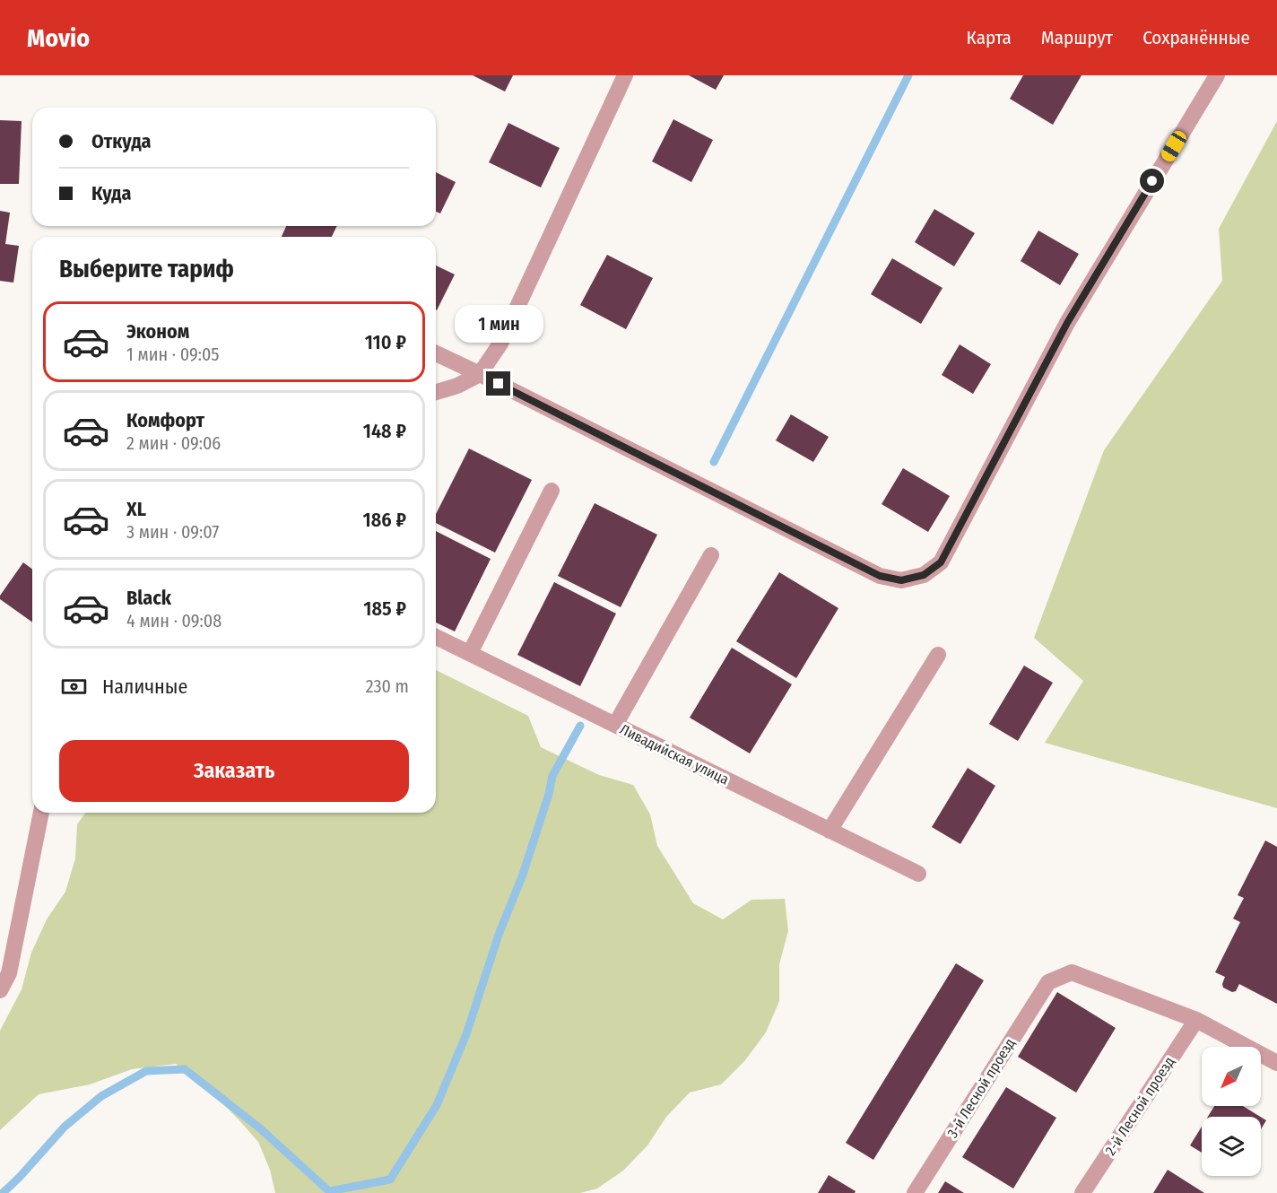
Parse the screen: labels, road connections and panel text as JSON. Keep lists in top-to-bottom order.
{
  "streets": {
    "street": ["Ливадийская улица", "3-й Лесной проезд", "2-й Лесной проезд"]
  },
  "crossings": [
    ["3-й Лесной проезд", "2-й Лесной проезд"]
  ],
  "north": "bottom left",
  "page": {
    "header": "Movio",
    "nav": ["Карта", "Маршрут", "Сохранённые"],
    "banner": ["Откуда", "Куда"],
    "heading": "Выберите тариф",
    "list": [
      {
        "name": "Эконом",
        "note": "1 мин · 09:05",
        "value": "110 ₽"
      },
      {
        "name": "Комфорт",
        "note": "2 мин · 09:06",
        "value": "148 ₽"
      },
      {
        "name": "XL",
        "note": "3 мин · 09:07",
        "value": "186 ₽"
      },
      {
        "name": "Black",
        "note": "4 мин · 09:08",
        "value": "185 ₽"
      }
    ],
    "bubble": "1 мин",
    "pay": ["Наличные", "230 m"],
    "buttons": "Заказать"
  }
}
